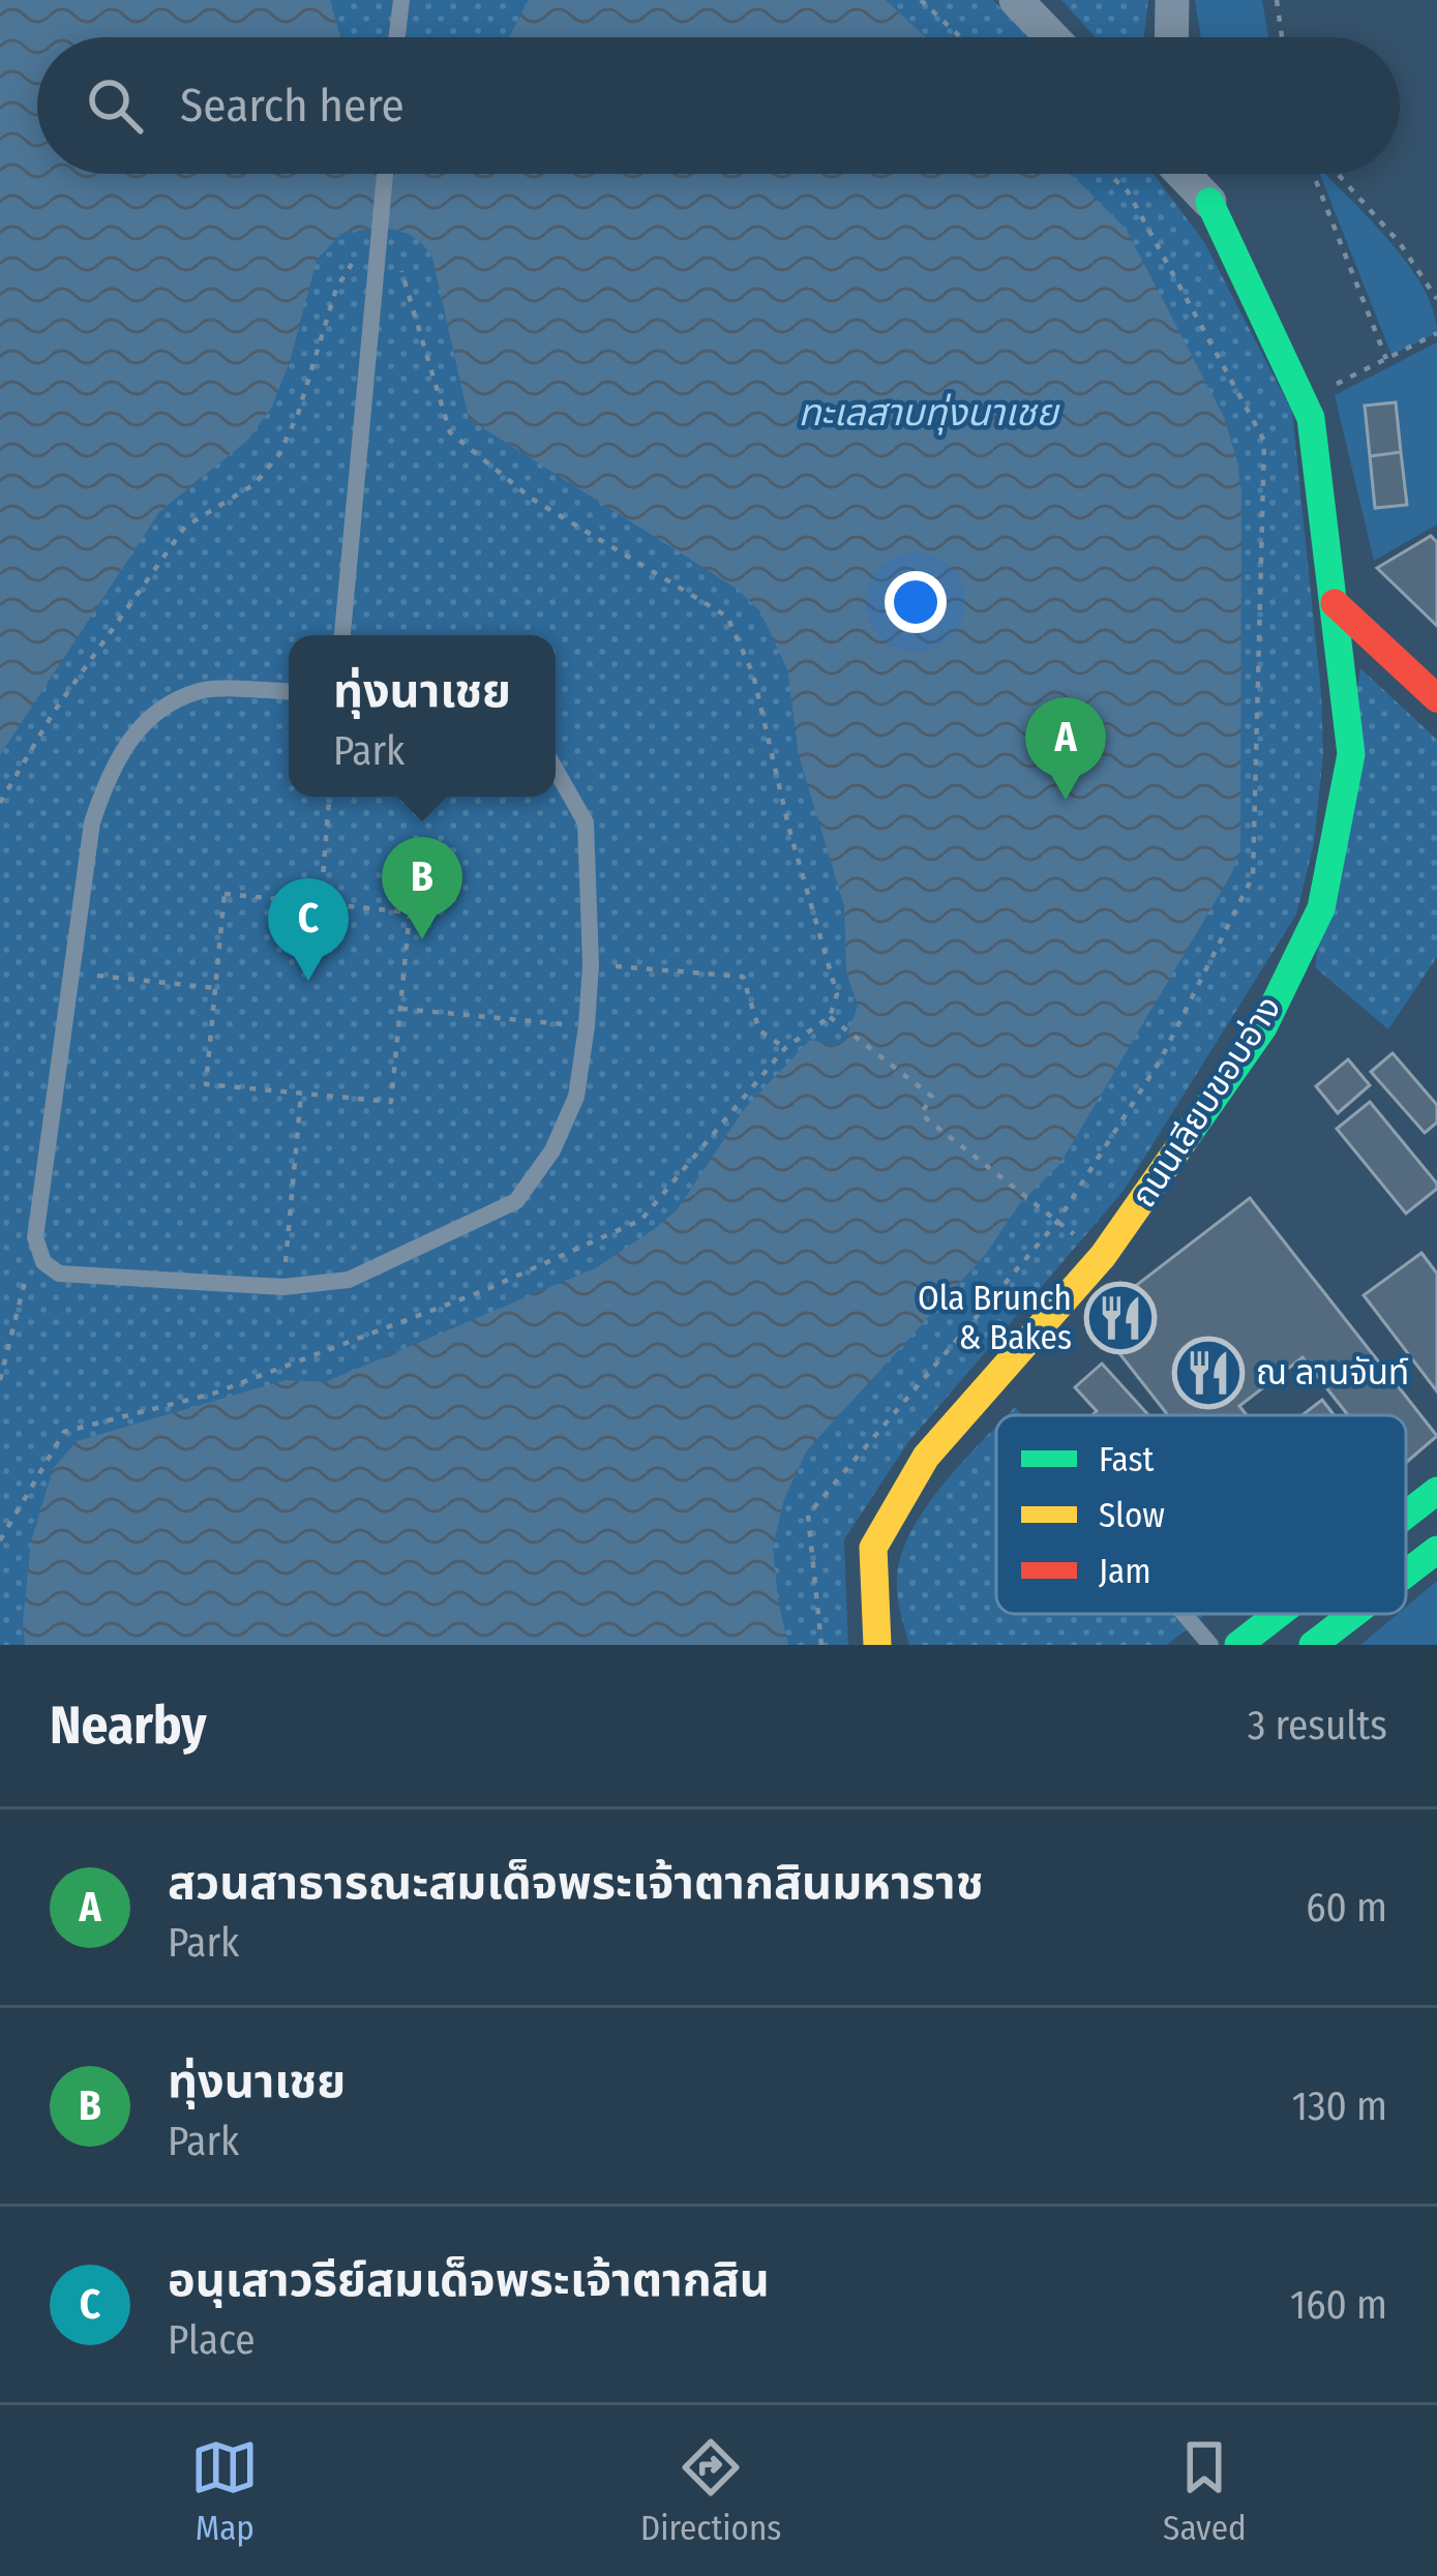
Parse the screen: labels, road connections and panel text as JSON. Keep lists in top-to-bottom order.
{
  "streets": {
    "street": ["ถนนเลียบขอบอ่าง"]
  },
  "water": ["ทะเลสาบทุ่งนาเชย"],
  "places": {
    "restaurant": ["Ola Brunch & Bakes", "ณ ลานจันท์"]
  },
  "legend": ["Fast", "Slow", "Jam"],
  "page": {
    "search": "Search here",
    "popup": ["ทุ่งนาเชย", "Park"],
    "pins": ["A", "B", "C"],
    "heading": ["Nearby", "3 results"],
    "list": [
      {
        "mark": "A",
        "name": "สวนสาธารณะสมเด็จพระเจ้าตากสินมหาราช",
        "note": "Park",
        "value": "60 m"
      },
      {
        "mark": "B",
        "name": "ทุ่งนาเชย",
        "note": "Park",
        "value": "130 m"
      },
      {
        "mark": "C",
        "name": "อนุเสาวรีย์สมเด็จพระเจ้าตากสิน",
        "note": "Place",
        "value": "160 m"
      }
    ],
    "nav": ["Map", "Directions", "Saved"]
  }
}
